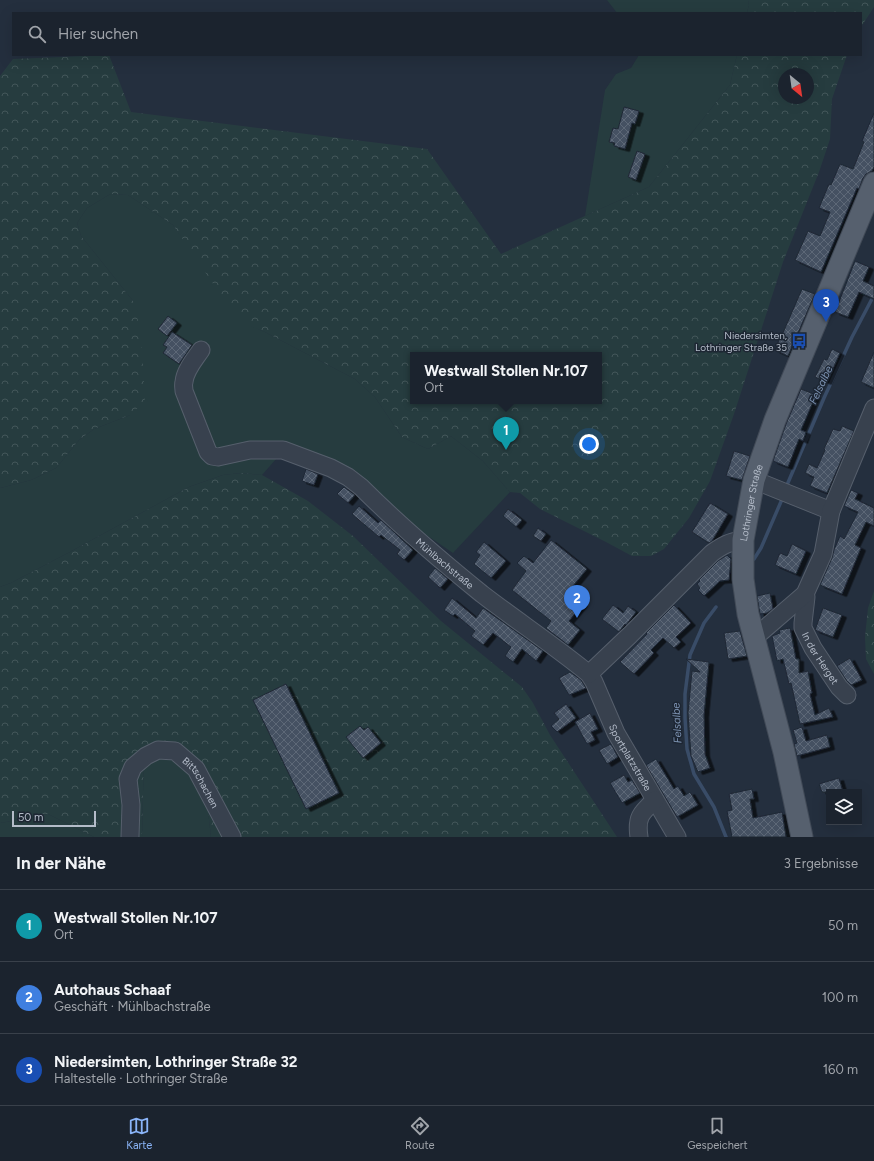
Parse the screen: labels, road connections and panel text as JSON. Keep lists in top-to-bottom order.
{
  "streets": {
    "main road": ["Lothringer Straße"],
    "street": [
      "Mühlbachstraße",
      "In der Herget",
      "Sportplatzstraße",
      "Bittschachen"
    ]
  },
  "crossings": [
    ["Lothringer Straße", "In der Herget"],
    ["Mühlbachstraße", "Sportplatzstraße"]
  ],
  "water": ["Felsalbe"],
  "places": {
    "bus stop": ["Niedersimten, Lothringer Straße 35"]
  },
  "scale_bar": "50 m",
  "north": "bottom right",
  "page": {
    "search": "Hier suchen",
    "pins": ["3", "1", "2"],
    "popup": ["Westwall Stollen Nr.107", "Ort"],
    "scale": "50 m",
    "heading": ["In der Nähe", "3 Ergebnisse"],
    "list": [
      {
        "mark": "1",
        "name": "Westwall Stollen Nr.107",
        "note": "Ort",
        "value": "50 m"
      },
      {
        "mark": "2",
        "name": "Autohaus Schaaf",
        "note": "Geschäft · Mühlbachstraße",
        "value": "100 m"
      },
      {
        "mark": "3",
        "name": "Niedersimten, Lothringer Straße 32",
        "note": "Haltestelle · Lothringer Straße",
        "value": "160 m"
      }
    ],
    "nav": ["Karte", "Route", "Gespeichert"]
  }
}
